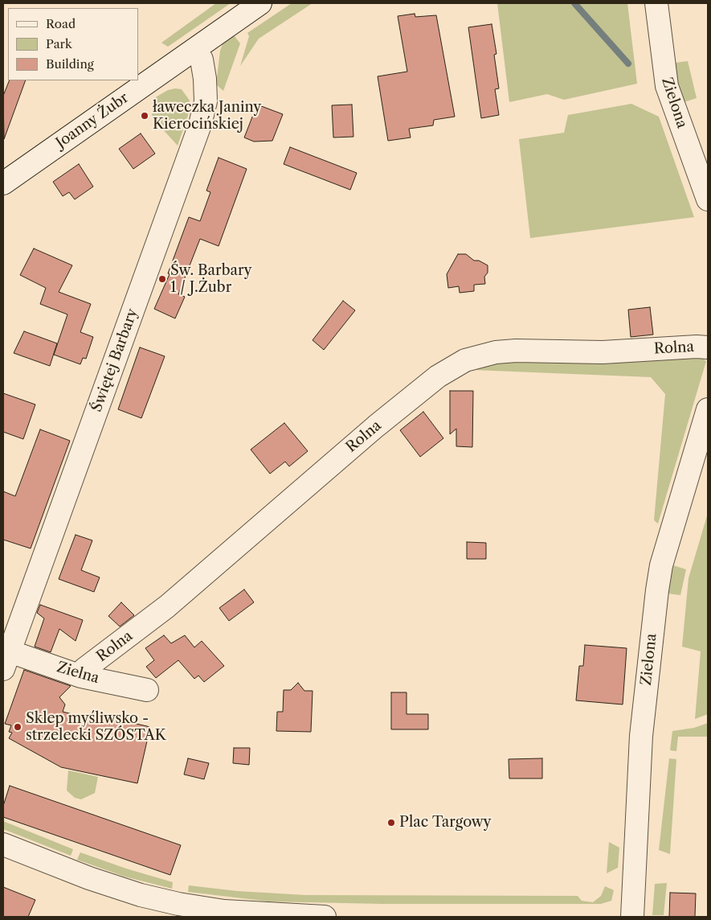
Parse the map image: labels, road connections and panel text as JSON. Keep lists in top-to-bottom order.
{
  "streets": {
    "street": [
      "Zielona",
      "Joanny Żubr",
      "Rolna",
      "Świętej Barbary",
      "Zielna"
    ]
  },
  "crossings": [
    ["Joanny Żubr", "Świętej Barbary"],
    ["Rolna", "Zielna"],
    ["Świętej Barbary", "Zielna"]
  ],
  "places": [
    "ławeczka Janiny Kierocińskiej",
    "Św. Barbary 1 / J.Żubr",
    "Sklep myśliwsko - strzelecki SZÓSTAK",
    "Plac Targowy"
  ],
  "legend": ["Road", "Park", "Building"]
}
